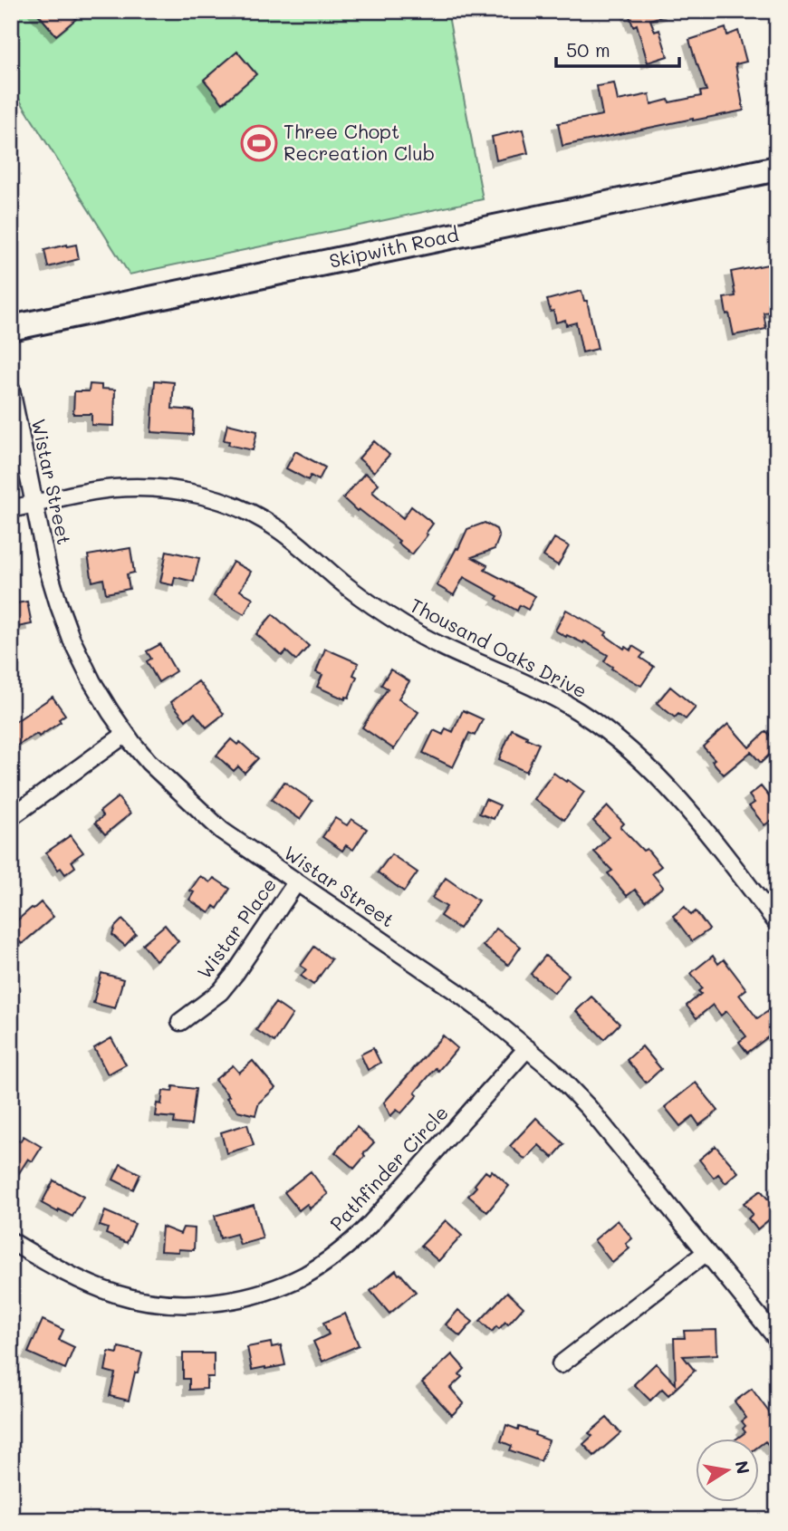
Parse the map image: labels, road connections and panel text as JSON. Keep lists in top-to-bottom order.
{
  "streets": {
    "main road": ["Skipwith Road"],
    "street": [
      "Wistar Street",
      "Thousand Oaks Drive",
      "Wistar Place",
      "Pathfinder Circle"
    ]
  },
  "crossings": [
    ["Wistar Street", "Thousand Oaks Drive"],
    ["Wistar Street", "Wistar Place"],
    ["Wistar Street", "Pathfinder Circle"]
  ],
  "places": {
    "sports": ["Three Chopt Recreation Club"]
  },
  "scale_bar": "50 m",
  "north": "right"
}
